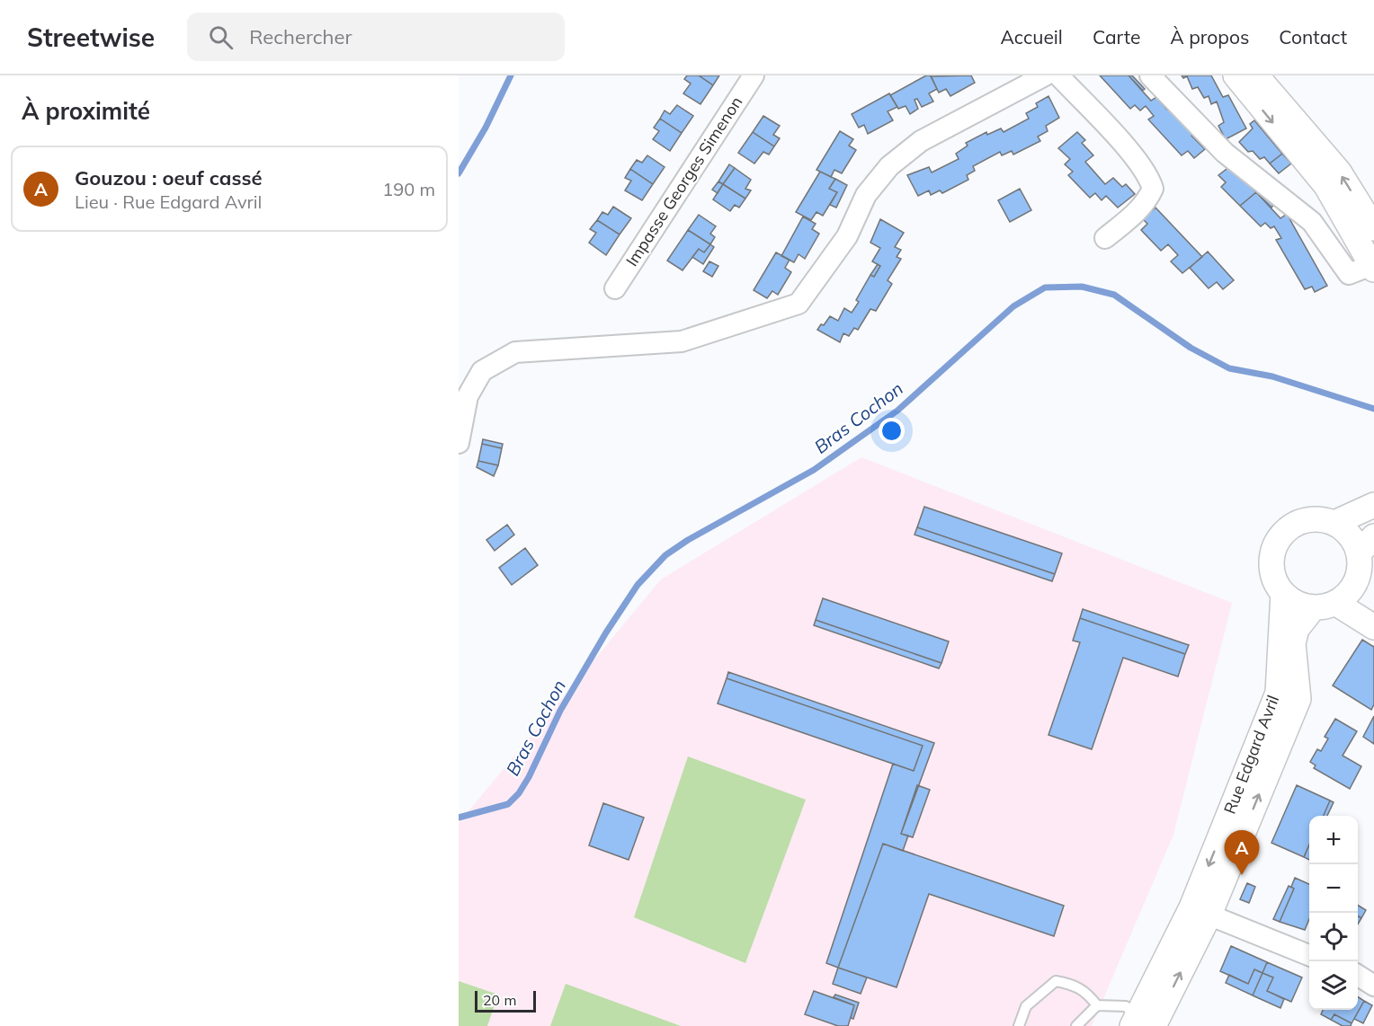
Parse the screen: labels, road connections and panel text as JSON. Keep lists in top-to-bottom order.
{
  "streets": {
    "street": ["Impasse Georges Simenon", "Rue Edgard Avril"]
  },
  "water": ["Bras Cochon"],
  "scale_bar": "20 m",
  "page": {
    "header": "Streetwise",
    "search": "Rechercher",
    "nav": [
      "Accueil",
      "Carte",
      "À propos",
      "Contact"
    ],
    "heading": "À proximité",
    "list": [
      {
        "mark": "A",
        "name": "Gouzou : oeuf cassé",
        "note": "Lieu · Rue Edgard Avril",
        "value": "190 m"
      }
    ],
    "map_buttons": ["+", "−"],
    "pins": "A",
    "scale": "20 m"
  }
}
